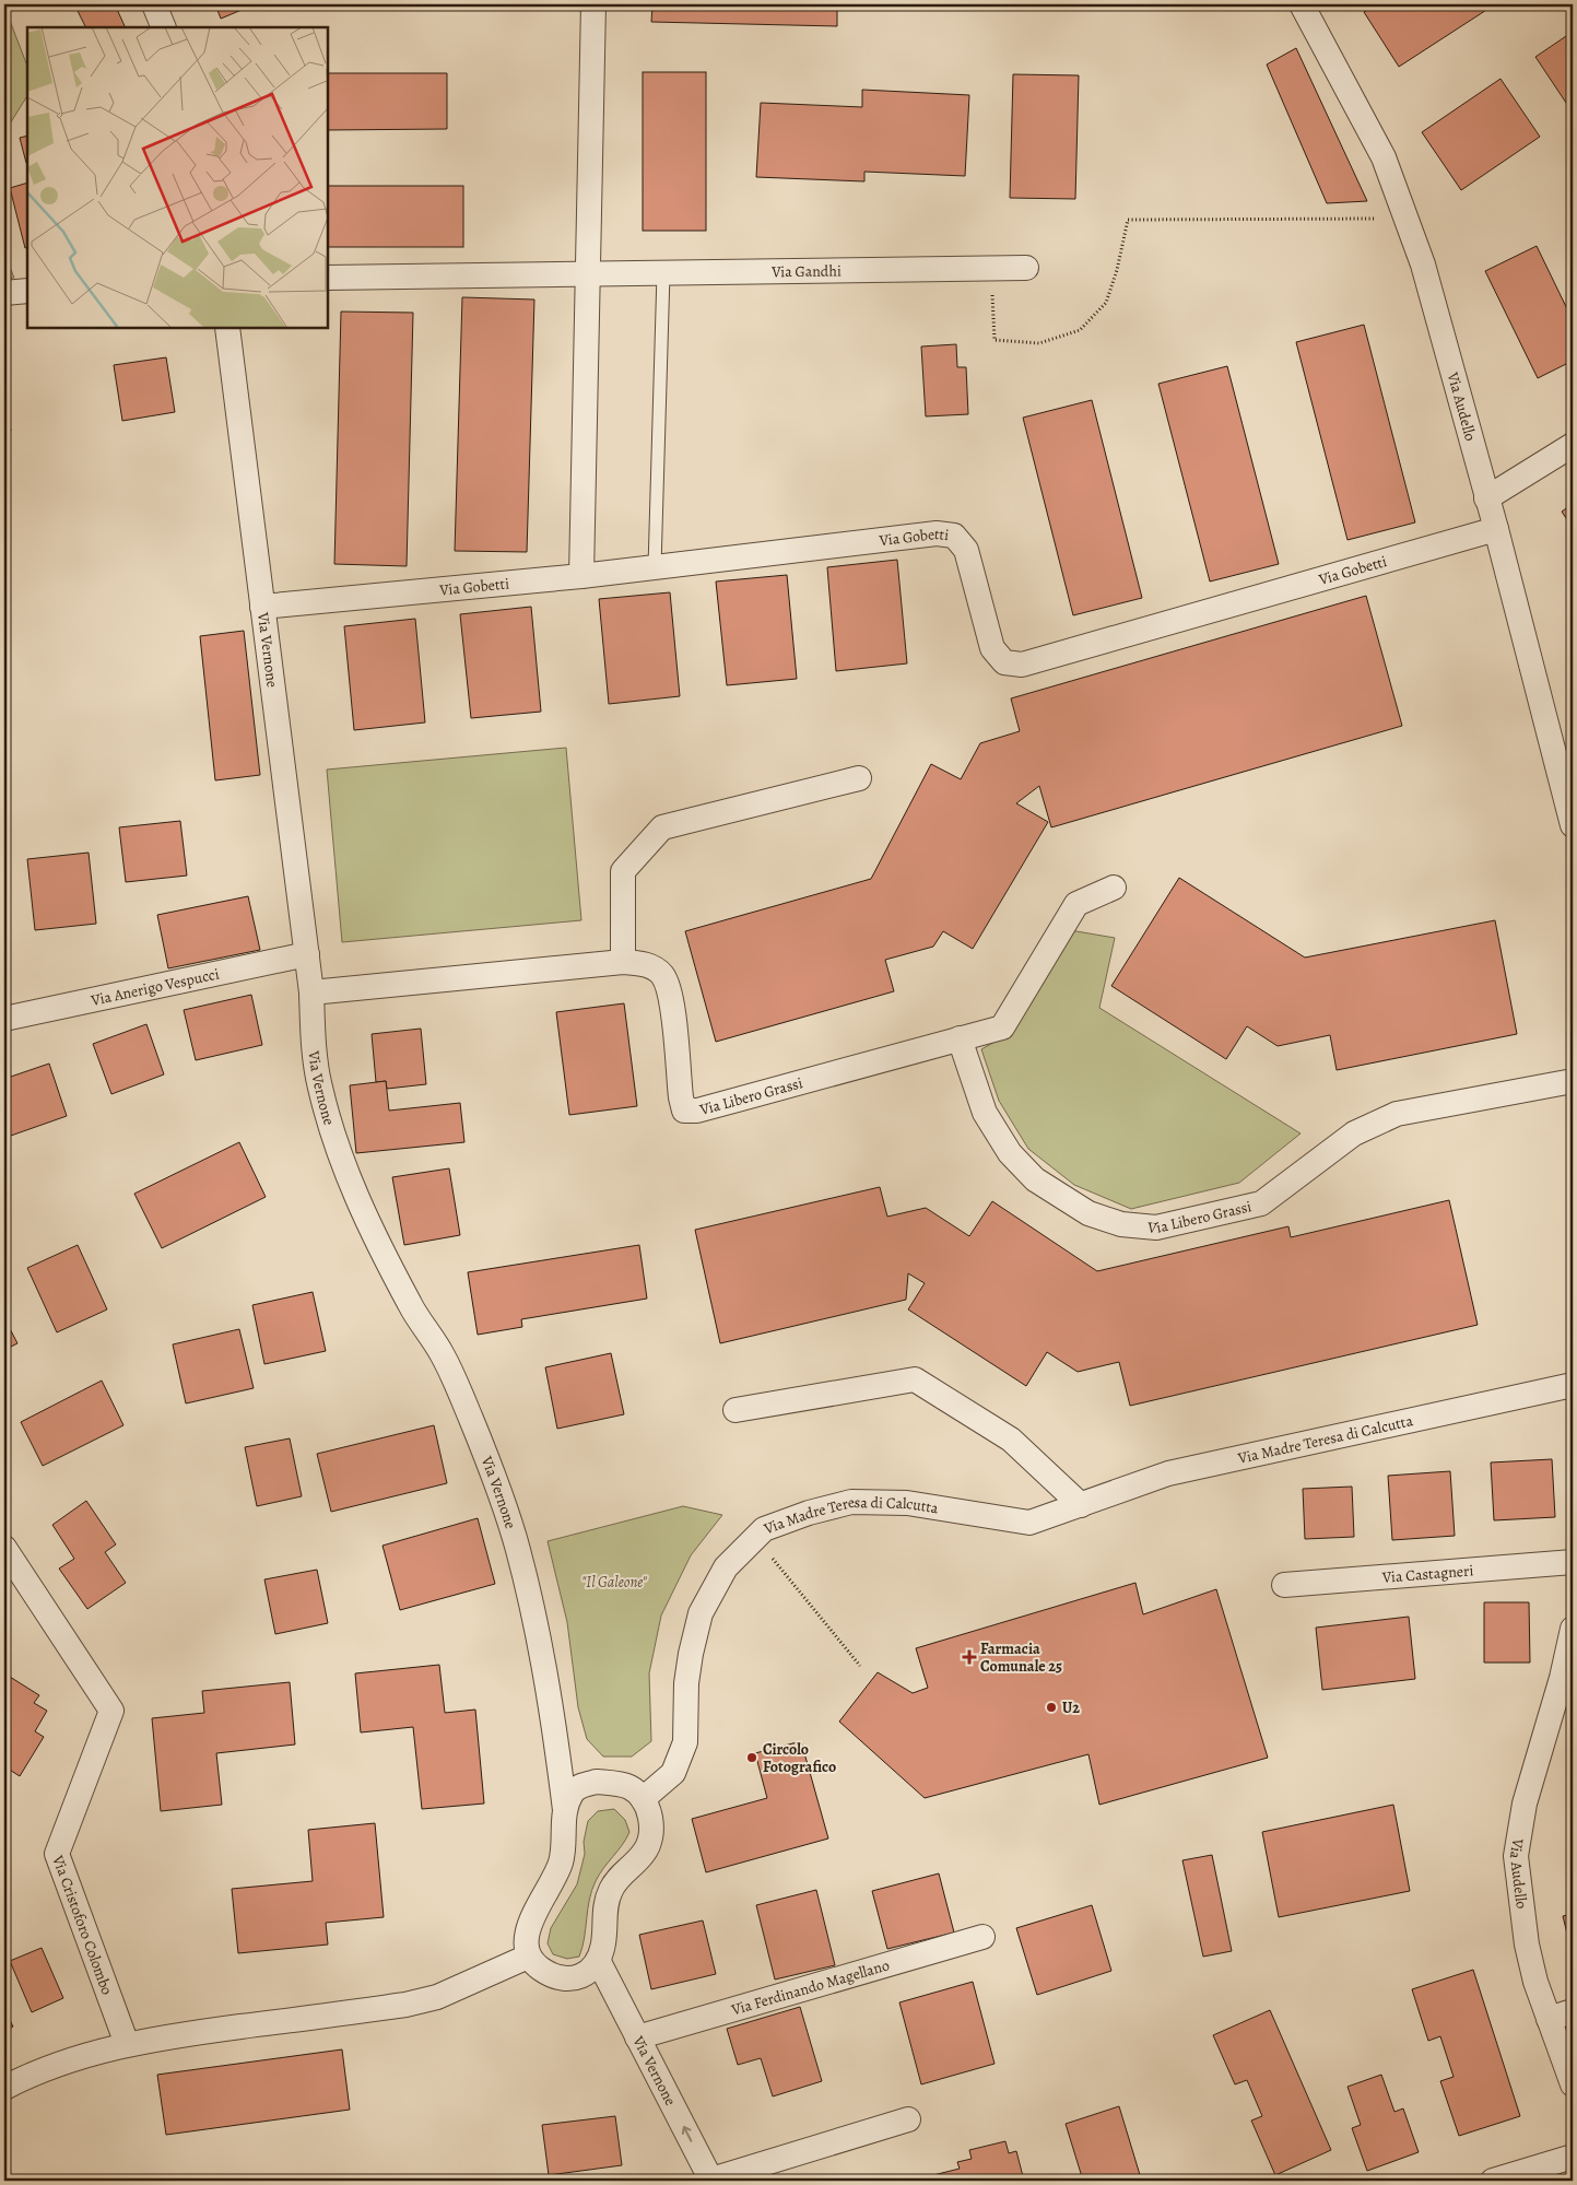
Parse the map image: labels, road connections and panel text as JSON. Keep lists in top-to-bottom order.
{
  "streets": {
    "street": [
      "Via Gandhi",
      "Via Audello",
      "Via Gobetti",
      "Via Vernone",
      "Via Anerigo Vespucci",
      "Via Libero Grassi",
      "Via Madre Teresa di Calcutta",
      "Via Castagneri",
      "Via Cristoforo Colombo",
      "Via Ferdinando Magellano"
    ]
  },
  "crossings": [
    ["Via Audello", "Via Gobetti"],
    ["Via Gobetti", "Via Vernone"],
    ["Via Vernone", "Via Anerigo Vespucci"],
    ["Via Vernone", "Via Libero Grassi"],
    ["Via Vernone", "Via Ferdinando Magellano"]
  ],
  "parks": ["\"Il Galeone\""],
  "places": {
    "health": ["Farmacia Comunale 25"],
    "other": ["U2", "Circolo Fotografico"]
  }
}
